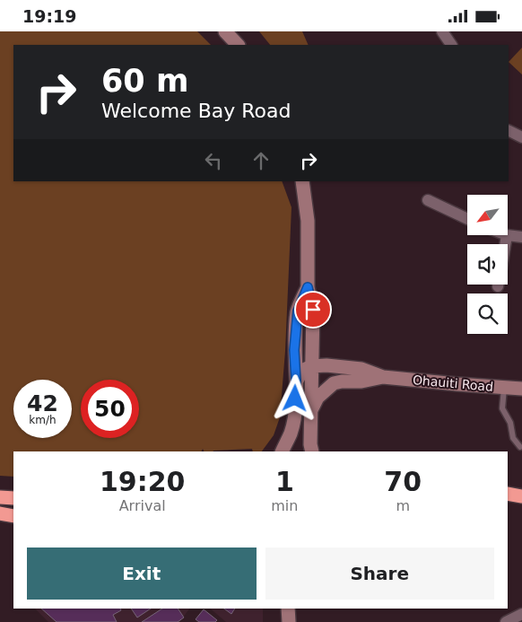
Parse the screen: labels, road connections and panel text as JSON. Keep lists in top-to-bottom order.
{
  "streets": {
    "main road": ["Ohauiti Road"]
  },
  "north": "bottom left",
  "page": {
    "status": "19:19",
    "turn": ["60 m", "Welcome Bay Road"],
    "speed": "42 km/h",
    "limit": "50",
    "eta": [
      "19:20",
      "Arrival",
      "1",
      "min",
      "70",
      "m"
    ],
    "buttons": ["Exit", "Share"]
  }
}
